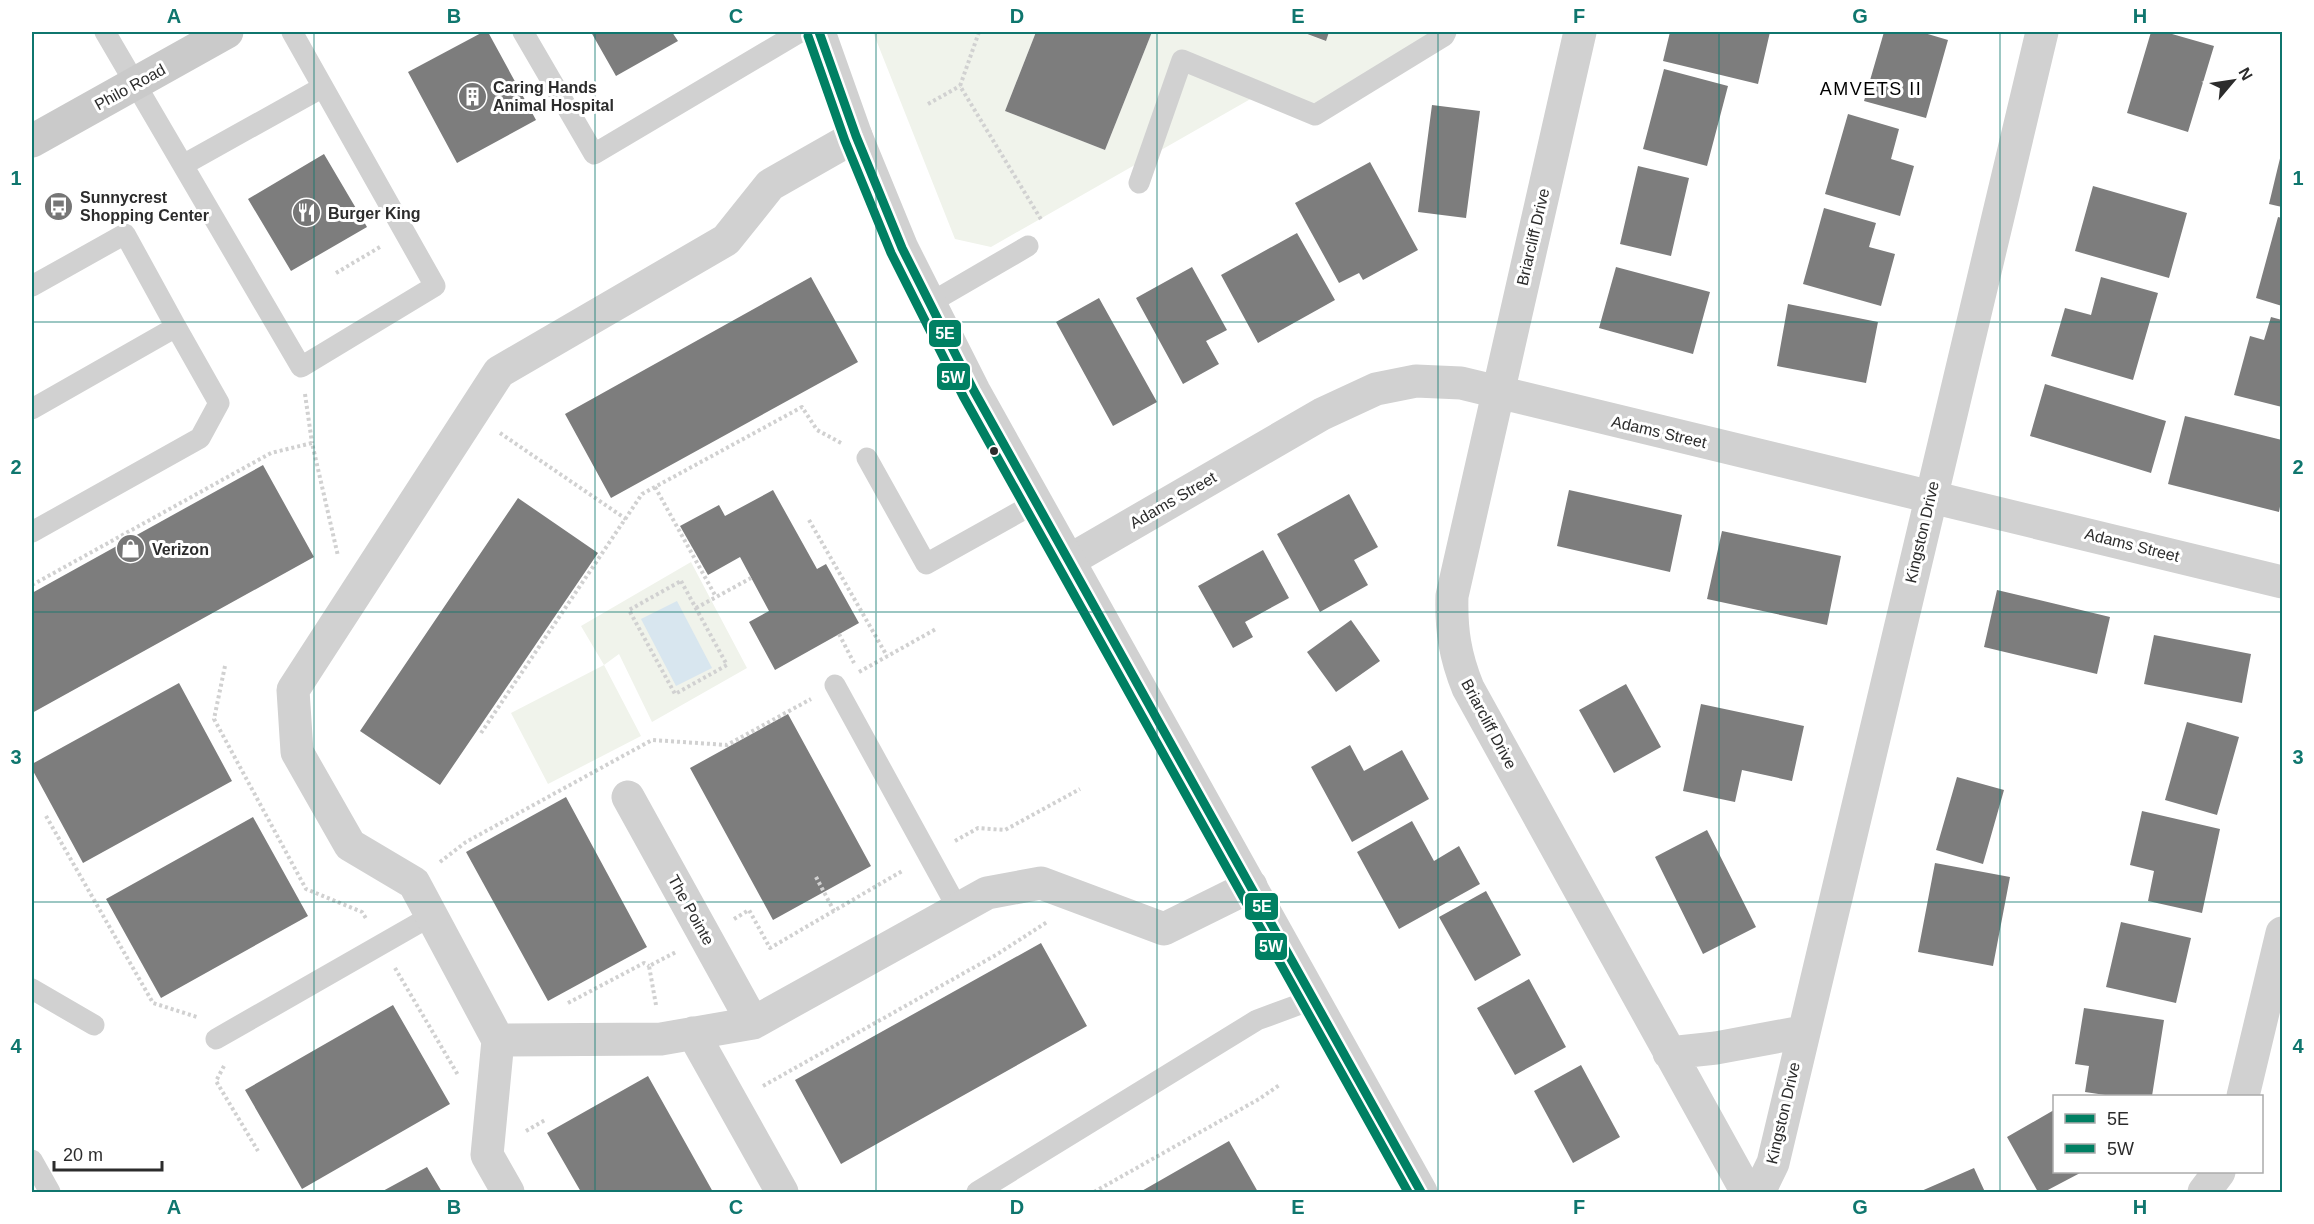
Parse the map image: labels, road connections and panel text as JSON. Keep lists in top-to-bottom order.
{
  "streets": {
    "main road": ["Philo Road"],
    "street": [
      "Briarcliff Drive",
      "Adams Street",
      "Kingston Drive",
      "The Pointe"
    ]
  },
  "crossings": [
    ["Briarcliff Drive", "Adams Street"],
    ["Briarcliff Drive", "Kingston Drive"],
    ["Adams Street", "Kingston Drive"]
  ],
  "districts": ["AMVETS II"],
  "places": {
    "building": ["Caring Hands Animal Hospital"],
    "bus stop": ["Sunnycrest Shopping Center"],
    "restaurant": ["Burger King"],
    "shop": ["Verizon"]
  },
  "lines": ["transit line 5E", "transit line 5W"],
  "legend": ["5E", "5W"],
  "scale_bar": "20 m",
  "north": "top right",
  "grid": {
    "columns": [
      "A",
      "B",
      "C",
      "D",
      "E",
      "F",
      "G",
      "H"
    ],
    "rows": [
      "1",
      "2",
      "3",
      "4"
    ]
  }
}
